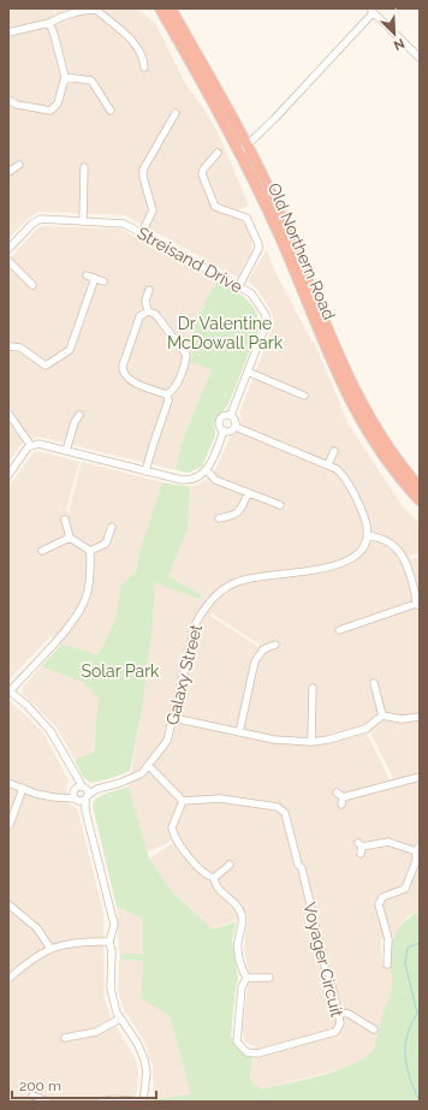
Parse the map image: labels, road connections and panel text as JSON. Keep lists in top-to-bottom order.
{
  "streets": {
    "highway": ["Old Northern Road"],
    "street": ["Streisand Drive", "Galaxy Street", "Voyager Circuit"]
  },
  "parks": ["Dr Valentine McDowall Park", "Solar Park"],
  "scale_bar": "200 m",
  "north": "bottom right"
}
